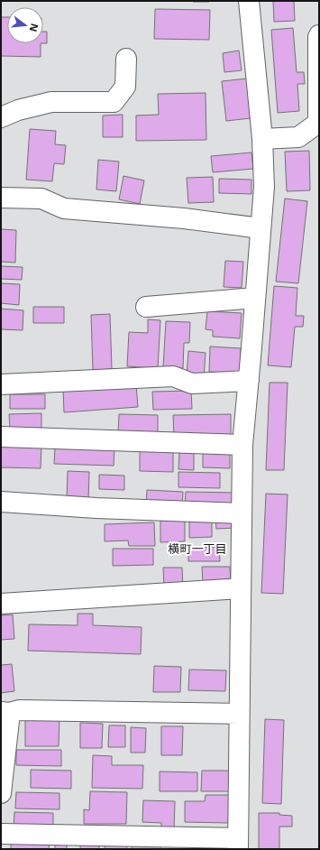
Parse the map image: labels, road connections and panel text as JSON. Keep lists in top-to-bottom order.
{
  "districts": ["横町一丁目"],
  "north": "right"
}
